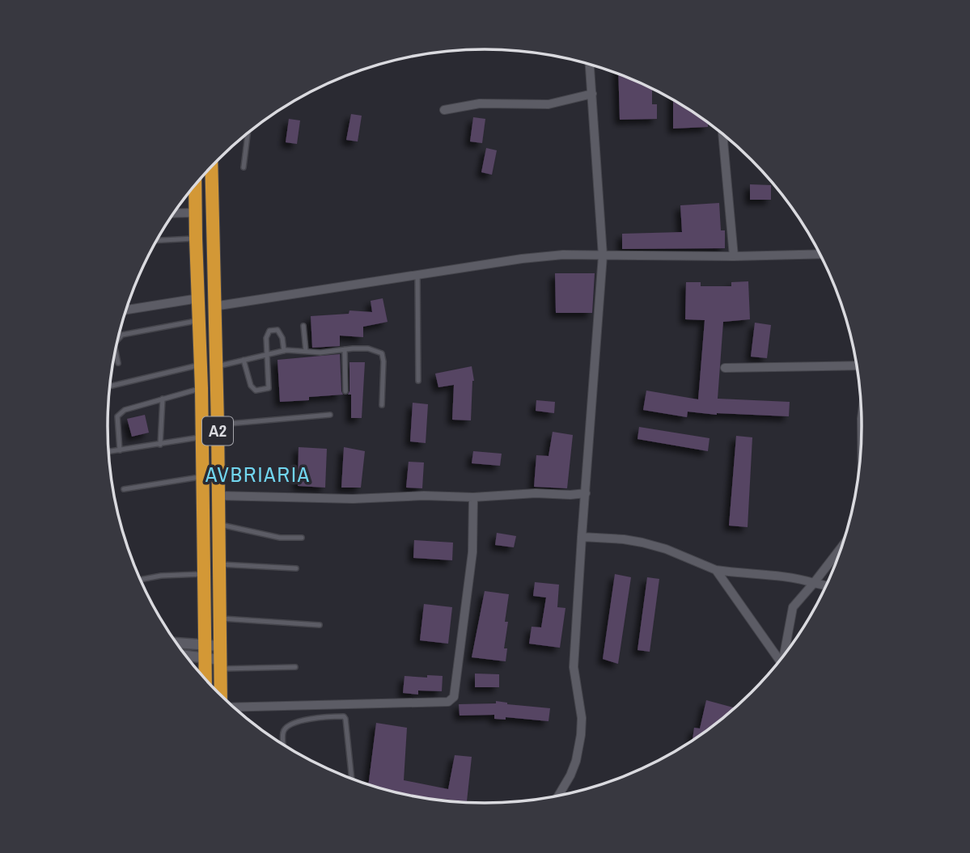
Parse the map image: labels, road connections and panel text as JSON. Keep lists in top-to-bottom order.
{
  "streets": {
    "highway": ["A2"]
  },
  "districts": ["AVBRIARIA"]
}
